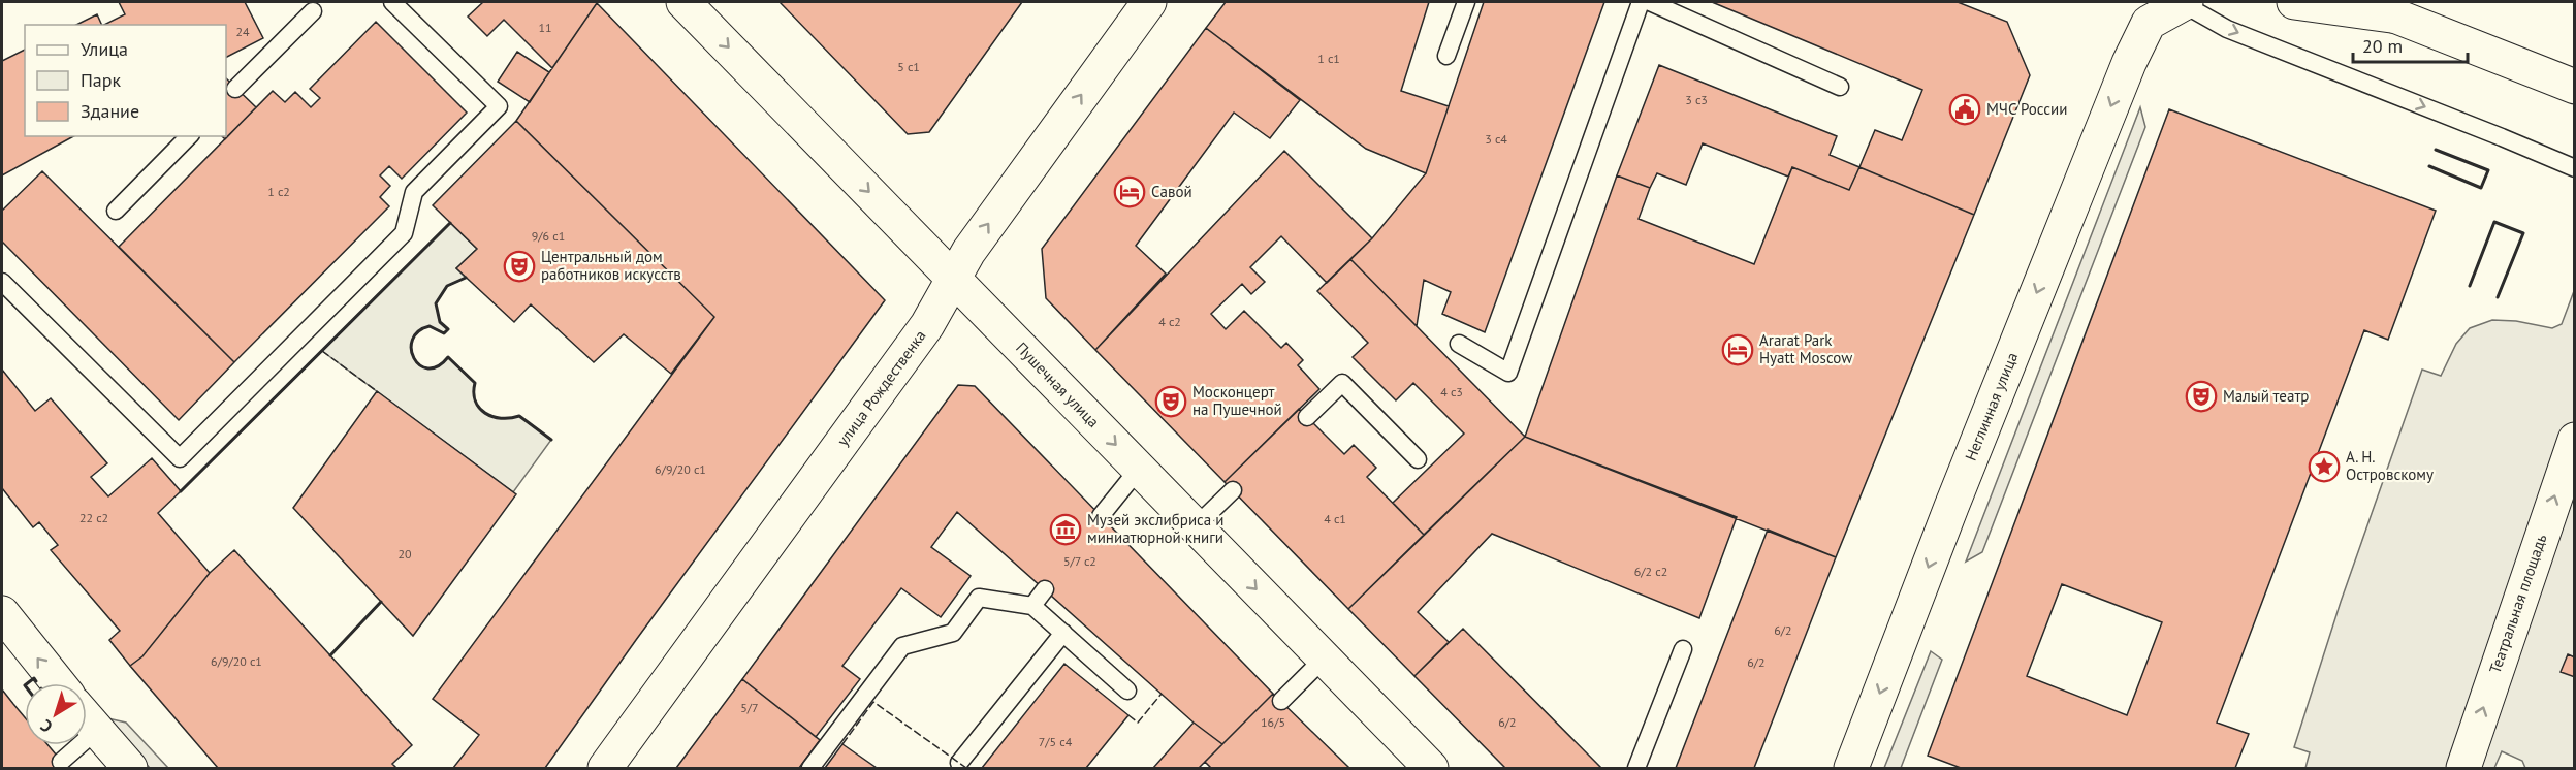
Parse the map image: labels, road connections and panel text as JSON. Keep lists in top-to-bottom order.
{
  "streets": {
    "street": [
      "Пушечная улица",
      "улица Рождественка",
      "Неглинная улица",
      "Театральная площадь"
    ]
  },
  "crossings": [
    ["Пушечная улица", "улица Рождественка"]
  ],
  "one_way": [
    "Пушечная улица",
    "улица Рождественка",
    "Неглинная улица",
    "Театральная площадь"
  ],
  "places": {
    "public building": ["МЧС России"],
    "hotel": ["Савой", "Ararat Park Hyatt Moscow"],
    "theatre": ["Центральный дом работников искусств", "Малый театр", "Москонцерт на Пушечной"],
    "place": ["А. Н. Островскому"],
    "museum": ["Музей экслибриса и миниатюрной книги"]
  },
  "house_numbers": [
    "11",
    "24",
    "1 c1",
    "5 с1",
    "3 с3",
    "3 с4",
    "1 с2",
    "9/6 с1",
    "4 с2",
    "4 с3",
    "6/9/20 с1",
    "22 с2",
    "4 с1",
    "20",
    "5/7 с2",
    "6/2 с2",
    "6/2",
    "6/9/20 с1",
    "6/2",
    "5/7",
    "16/5",
    "6/2",
    "7/5 с4"
  ],
  "legend": ["Улица", "Парк", "Здание"],
  "scale_bar": "20 m",
  "north": "bottom left"
}
